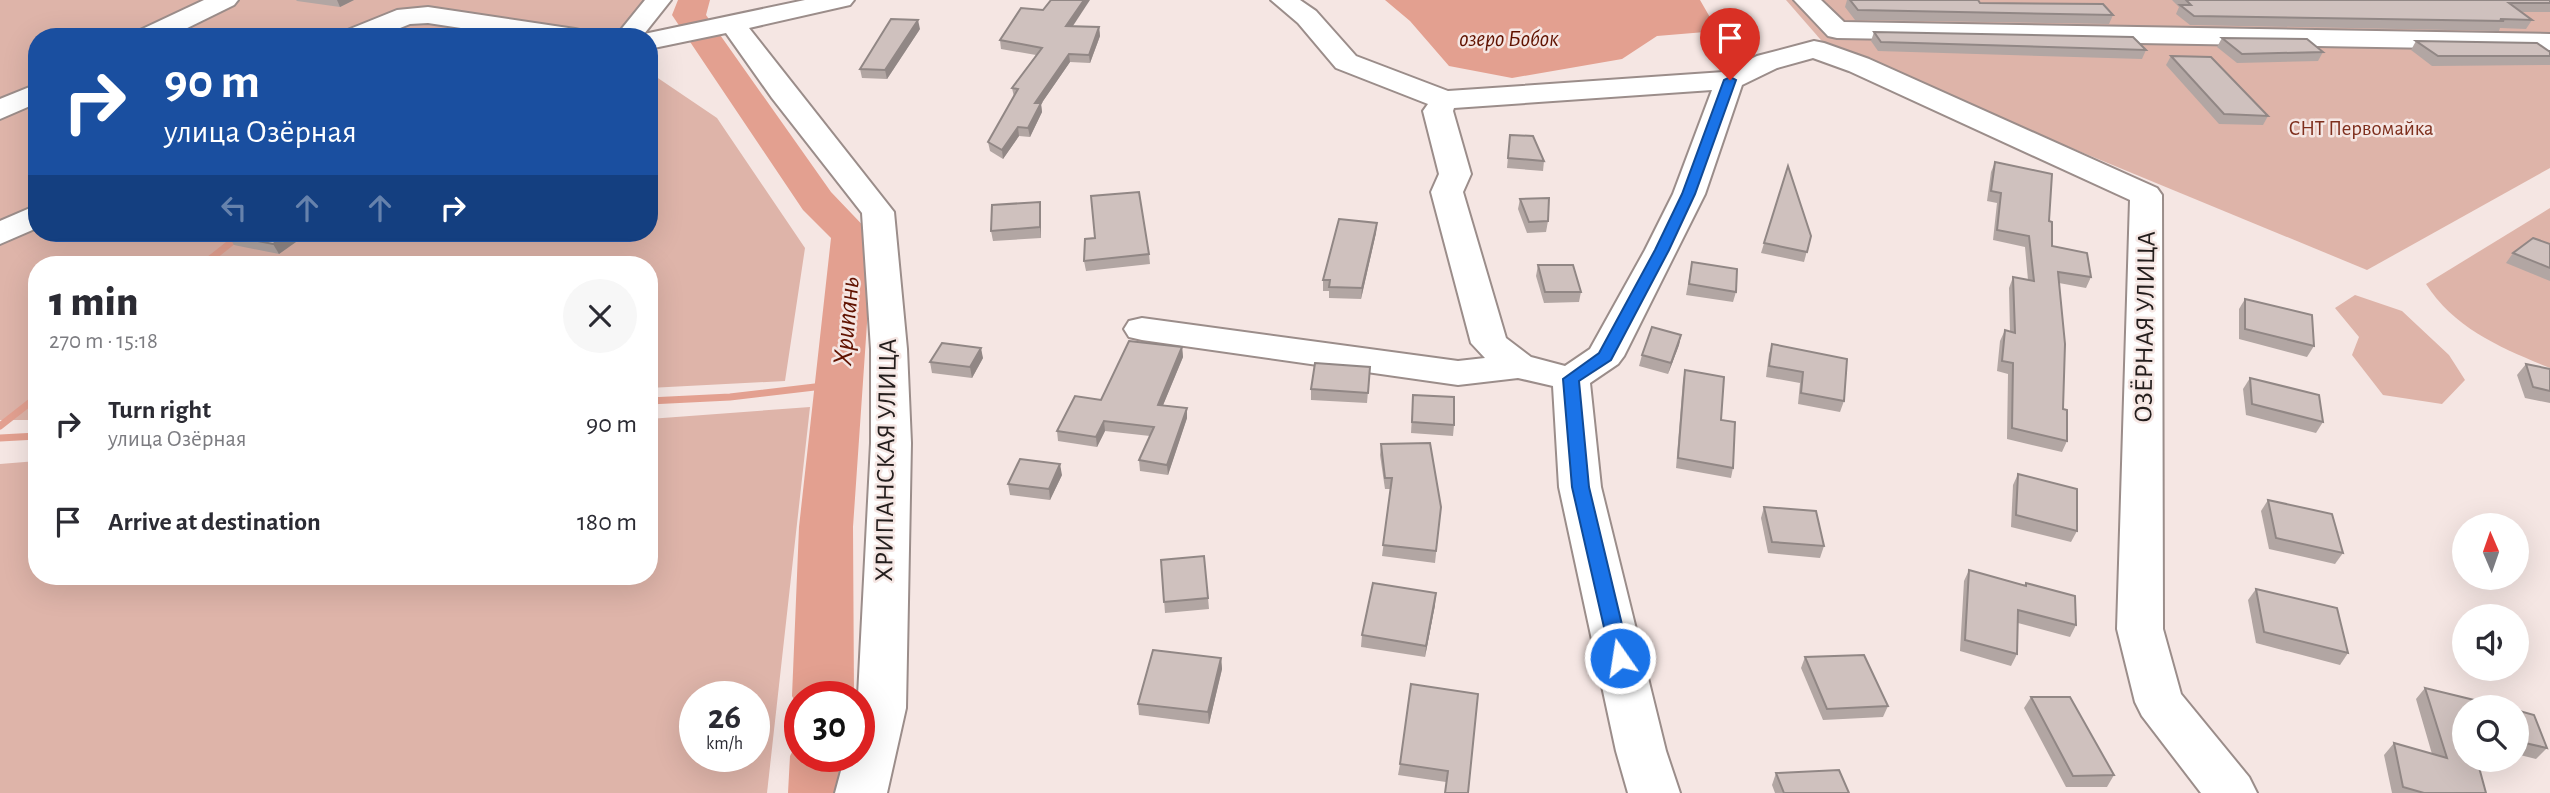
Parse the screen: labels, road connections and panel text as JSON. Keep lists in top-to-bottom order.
{
  "streets": {
    "street": ["ОЗЁРНАЯ УЛИЦА", "ХРИПАНСКАЯ УЛИЦА"]
  },
  "water": ["озеро Бобок", "Хрипань"],
  "parks": ["СНТ Первомайка"],
  "north": "top",
  "page": {
    "turn": ["90 m", "улица Озёрная"],
    "heading": ["1 min", "270 m · 15:18"],
    "list": [
      {
        "name": "Turn right",
        "note": "улица Озёрная",
        "value": "90 m"
      },
      {
        "name": "Arrive at destination",
        "value": "180 m"
      }
    ],
    "speed": "26 km/h",
    "limit": "30"
  }
}
